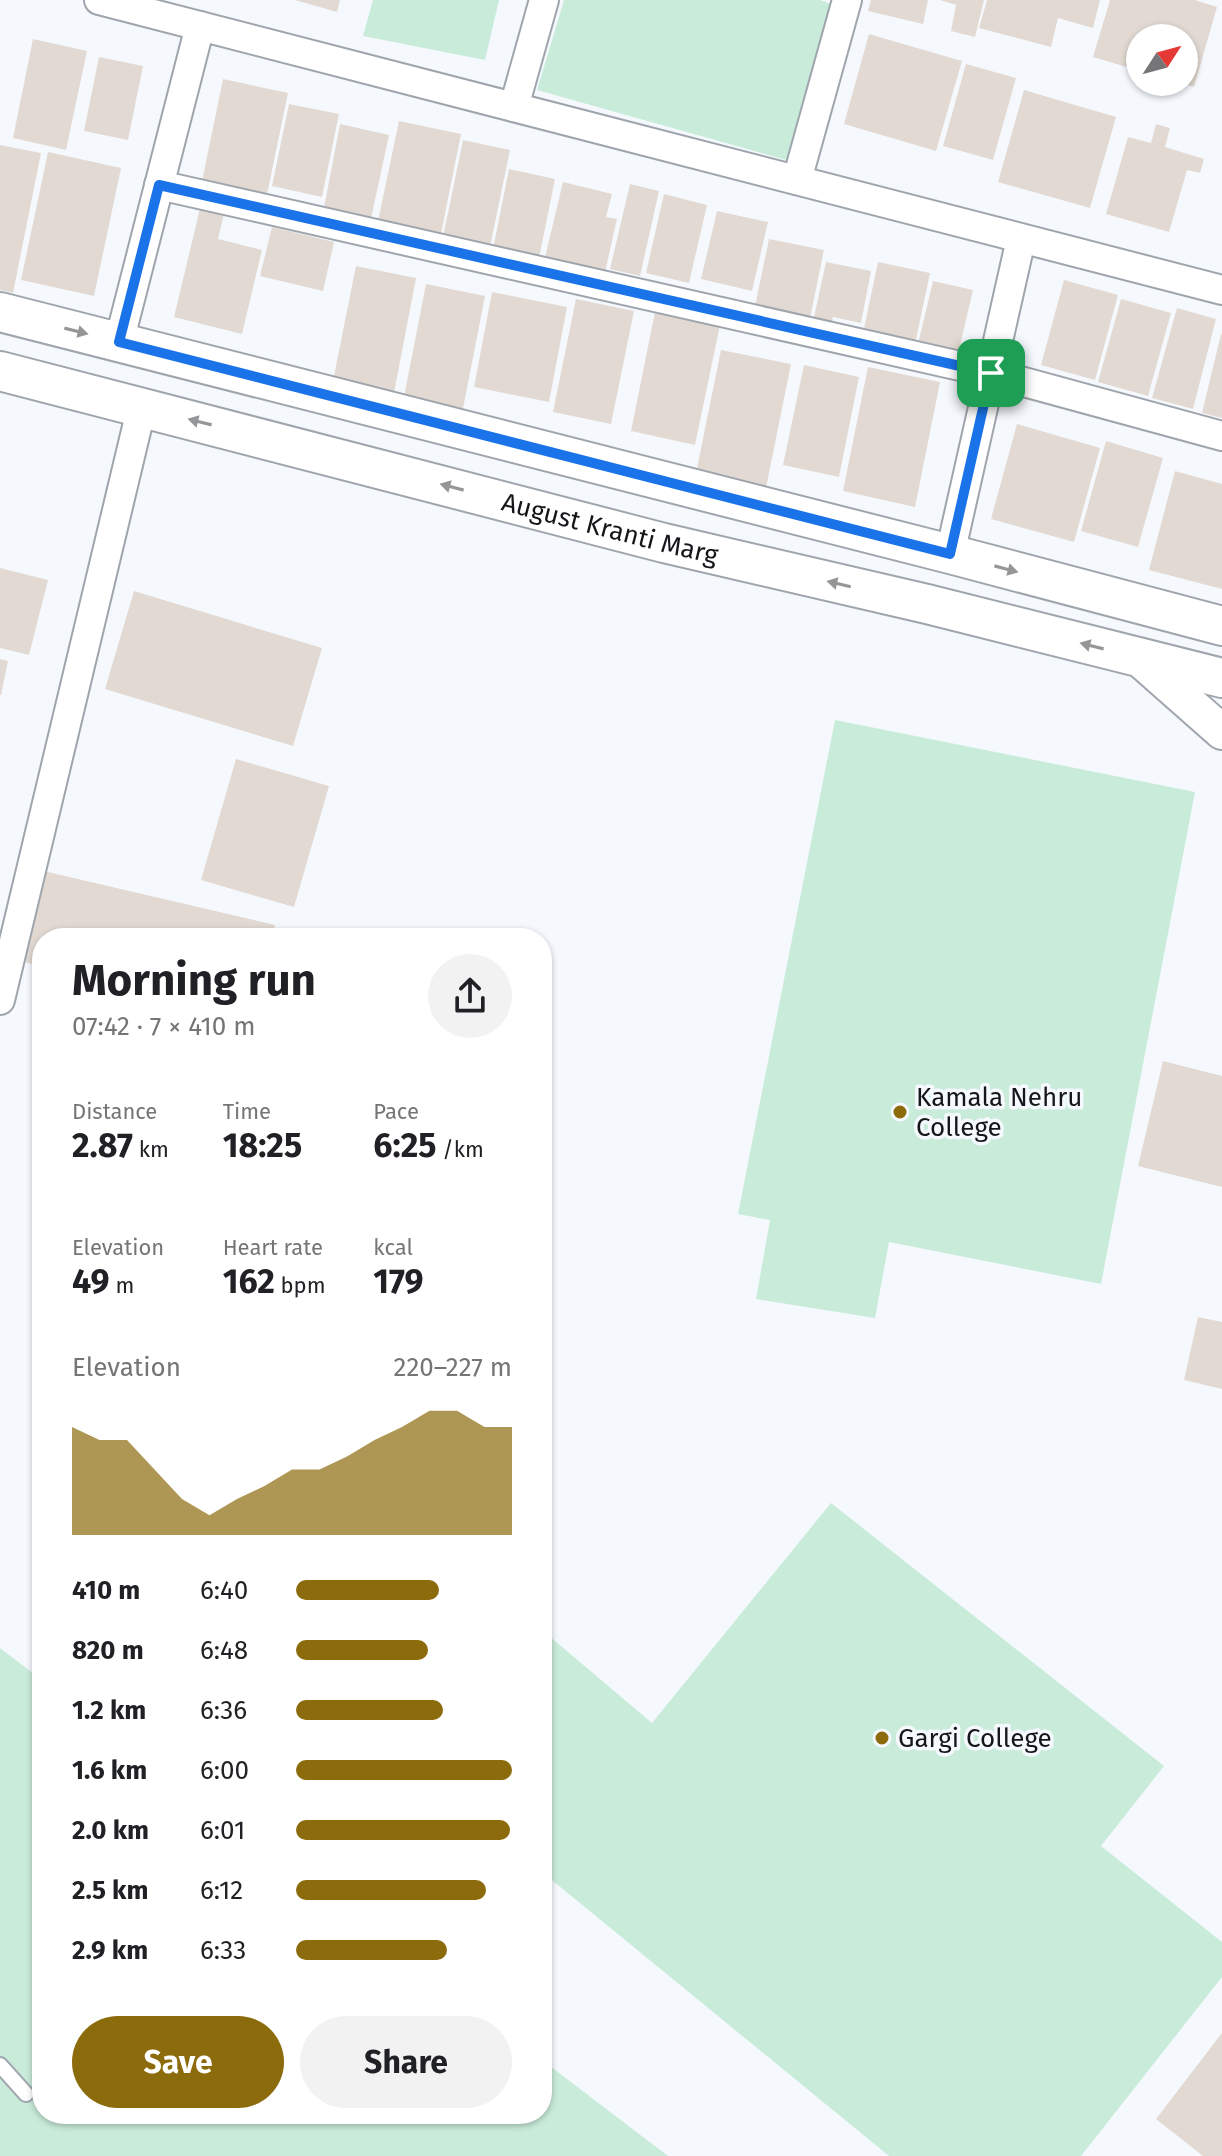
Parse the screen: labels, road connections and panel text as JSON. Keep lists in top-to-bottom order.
{
  "streets": {
    "main road": ["August Kranti Marg"]
  },
  "places": ["Kamala Nehru College", "Gargi College"],
  "north": "top right",
  "page": {
    "heading": ["Morning run", "07:42 · 7 × 410 m"],
    "stats": [
      ["Distance", "2.87 km"],
      ["Time", "18:25"],
      ["Pace", "6:25 /km"],
      ["Elevation", "49 m"],
      ["Heart rate", "162 bpm"],
      ["kcal", "179"]
    ],
    "chart": ["Elevation", "220–227 m"],
    "list": [
      {
        "name": "410 m",
        "note": "6:40"
      },
      {
        "name": "820 m",
        "note": "6:48"
      },
      {
        "name": "1.2 km",
        "note": "6:36"
      },
      {
        "name": "1.6 km",
        "note": "6:00"
      },
      {
        "name": "2.0 km",
        "note": "6:01"
      },
      {
        "name": "2.5 km",
        "note": "6:12"
      },
      {
        "name": "2.9 km",
        "note": "6:33"
      }
    ],
    "buttons": ["Save", "Share"]
  }
}
